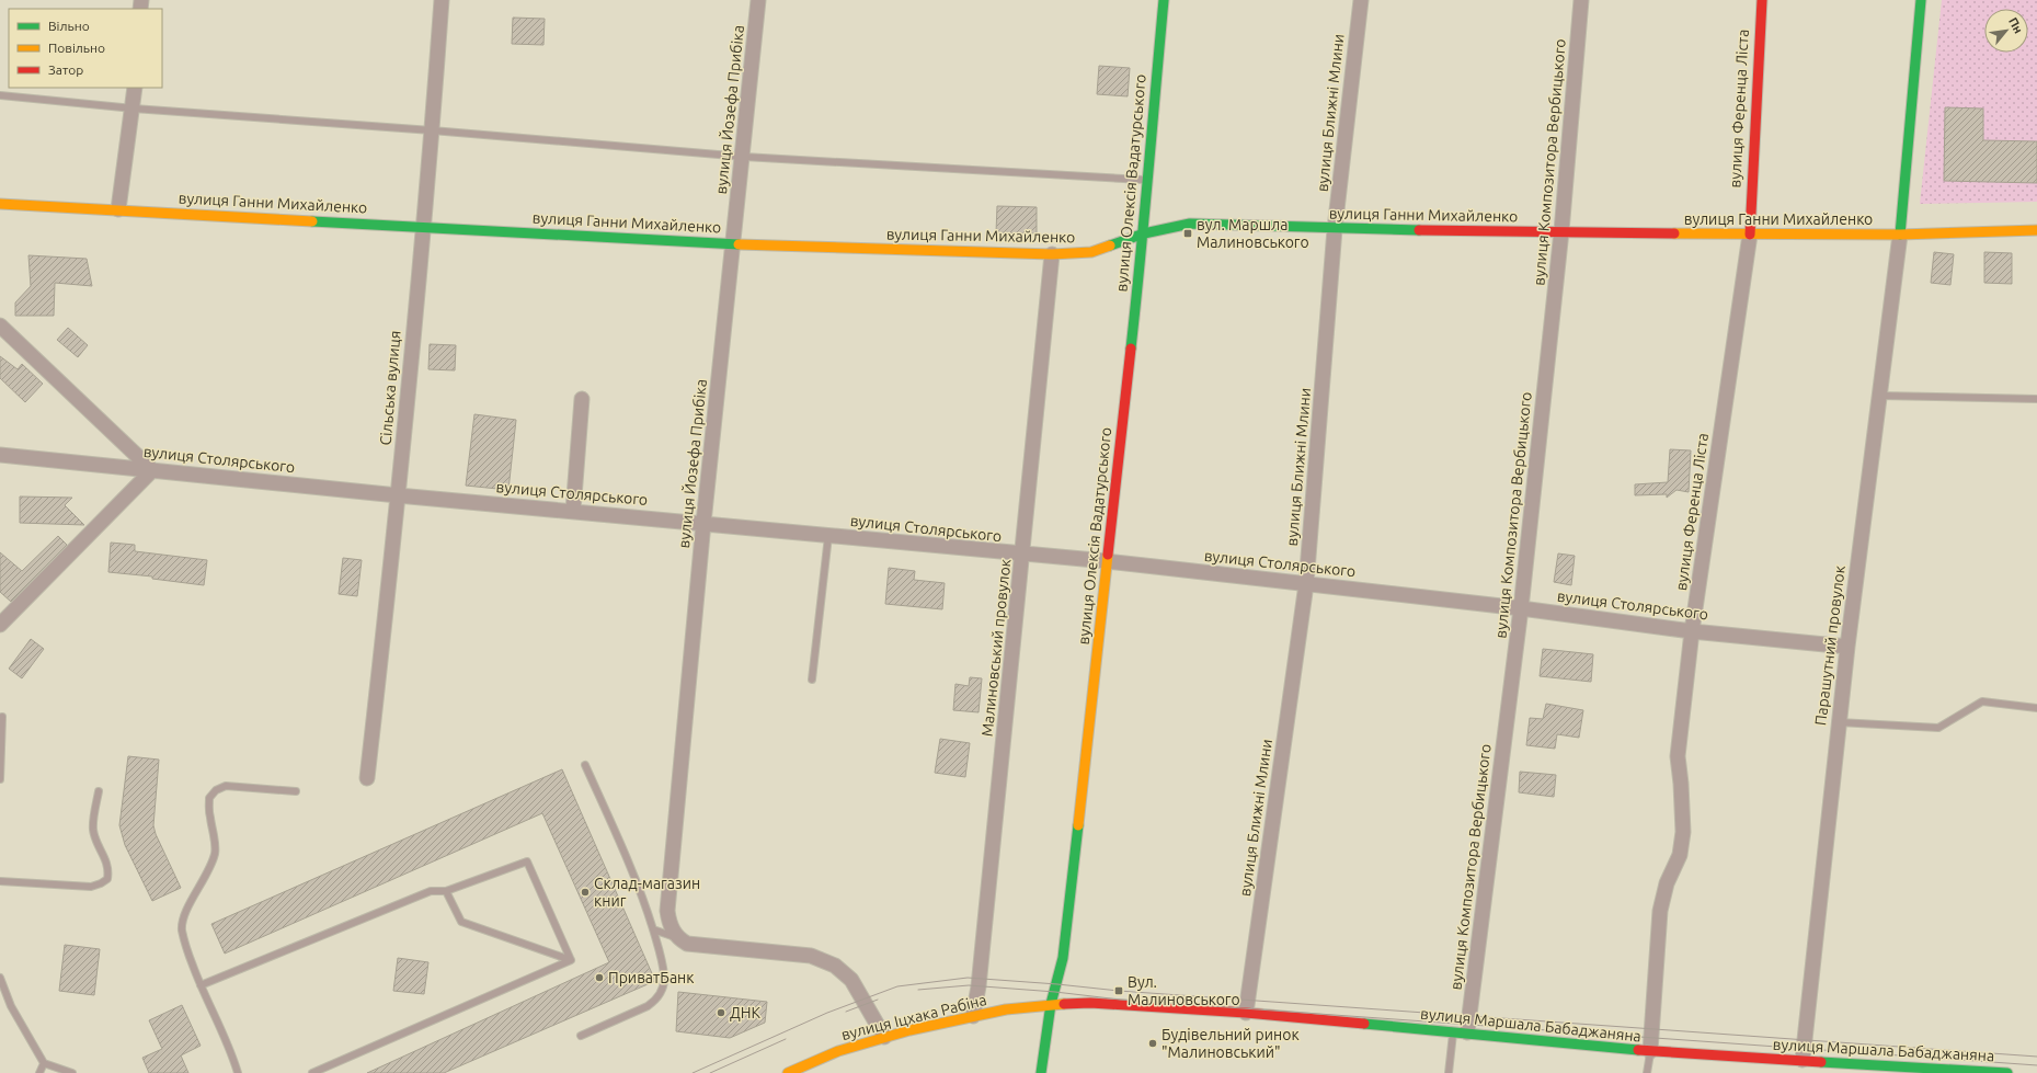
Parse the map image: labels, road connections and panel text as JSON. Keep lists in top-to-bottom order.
{
  "streets": {
    "street": [
      "вулиця Ференца Ліста",
      "вулиця Йозефа Прибіка",
      "вулиця Ближні Млини",
      "вулиця Композитора Вербицького",
      "вулиця Олексія Вадатурського",
      "вулиця Ганни Михайленко",
      "Сільська вулиця",
      "вулиця Столярського",
      "Парашутний провулок",
      "Малиновський провулок",
      "вулиця Іцхака Рабіна",
      "вулиця Маршала Бабаджаняна"
    ]
  },
  "crossings": [
    ["вулиця Ференца Ліста", "вулиця Ганни Михайленко"],
    ["вулиця Ференца Ліста", "вулиця Столярського"],
    ["вулиця Ференца Ліста", "вулиця Маршала Бабаджаняна"],
    ["вулиця Йозефа Прибіка", "вулиця Ганни Михайленко"],
    ["вулиця Йозефа Прибіка", "вулиця Столярського"],
    ["вулиця Ближні Млини", "вулиця Ганни Михайленко"],
    ["вулиця Ближні Млини", "вулиця Столярського"],
    ["вулиця Ближні Млини", "вулиця Маршала Бабаджаняна"],
    ["вулиця Композитора Вербицького", "вулиця Ганни Михайленко"],
    ["вулиця Композитора Вербицького", "вулиця Столярського"],
    ["вулиця Композитора Вербицького", "вулиця Маршала Бабаджаняна"],
    ["вулиця Олексія Вадатурського", "вулиця Ганни Михайленко"],
    ["вулиця Олексія Вадатурського", "вулиця Столярського"],
    ["вулиця Олексія Вадатурського", "вулиця Іцхака Рабіна"],
    ["вулиця Олексія Вадатурського", "вулиця Маршала Бабаджаняна"],
    ["вулиця Ганни Михайленко", "Сільська вулиця"],
    ["вулиця Ганни Михайленко", "Парашутний провулок"],
    ["вулиця Ганни Михайленко", "Малиновський провулок"],
    ["Сільська вулиця", "вулиця Столярського"],
    ["вулиця Столярського", "Парашутний провулок"],
    ["вулиця Столярського", "Малиновський провулок"],
    ["Парашутний провулок", "вулиця Маршала Бабаджаняна"],
    ["Малиновський провулок", "вулиця Іцхака Рабіна"],
    ["вулиця Іцхака Рабіна", "вулиця Маршала Бабаджаняна"]
  ],
  "places": {
    "transit": ["вул. Маршла Малиновського", "Вул. Малиновського"],
    "other": [
      "Склад-магазин книг",
      "ПриватБанк",
      "ДНК",
      "Будівельний ринок \"Малиновський\""
    ]
  },
  "legend": ["Вільно", "Повільно", "Затор"],
  "north": "top right"
}
